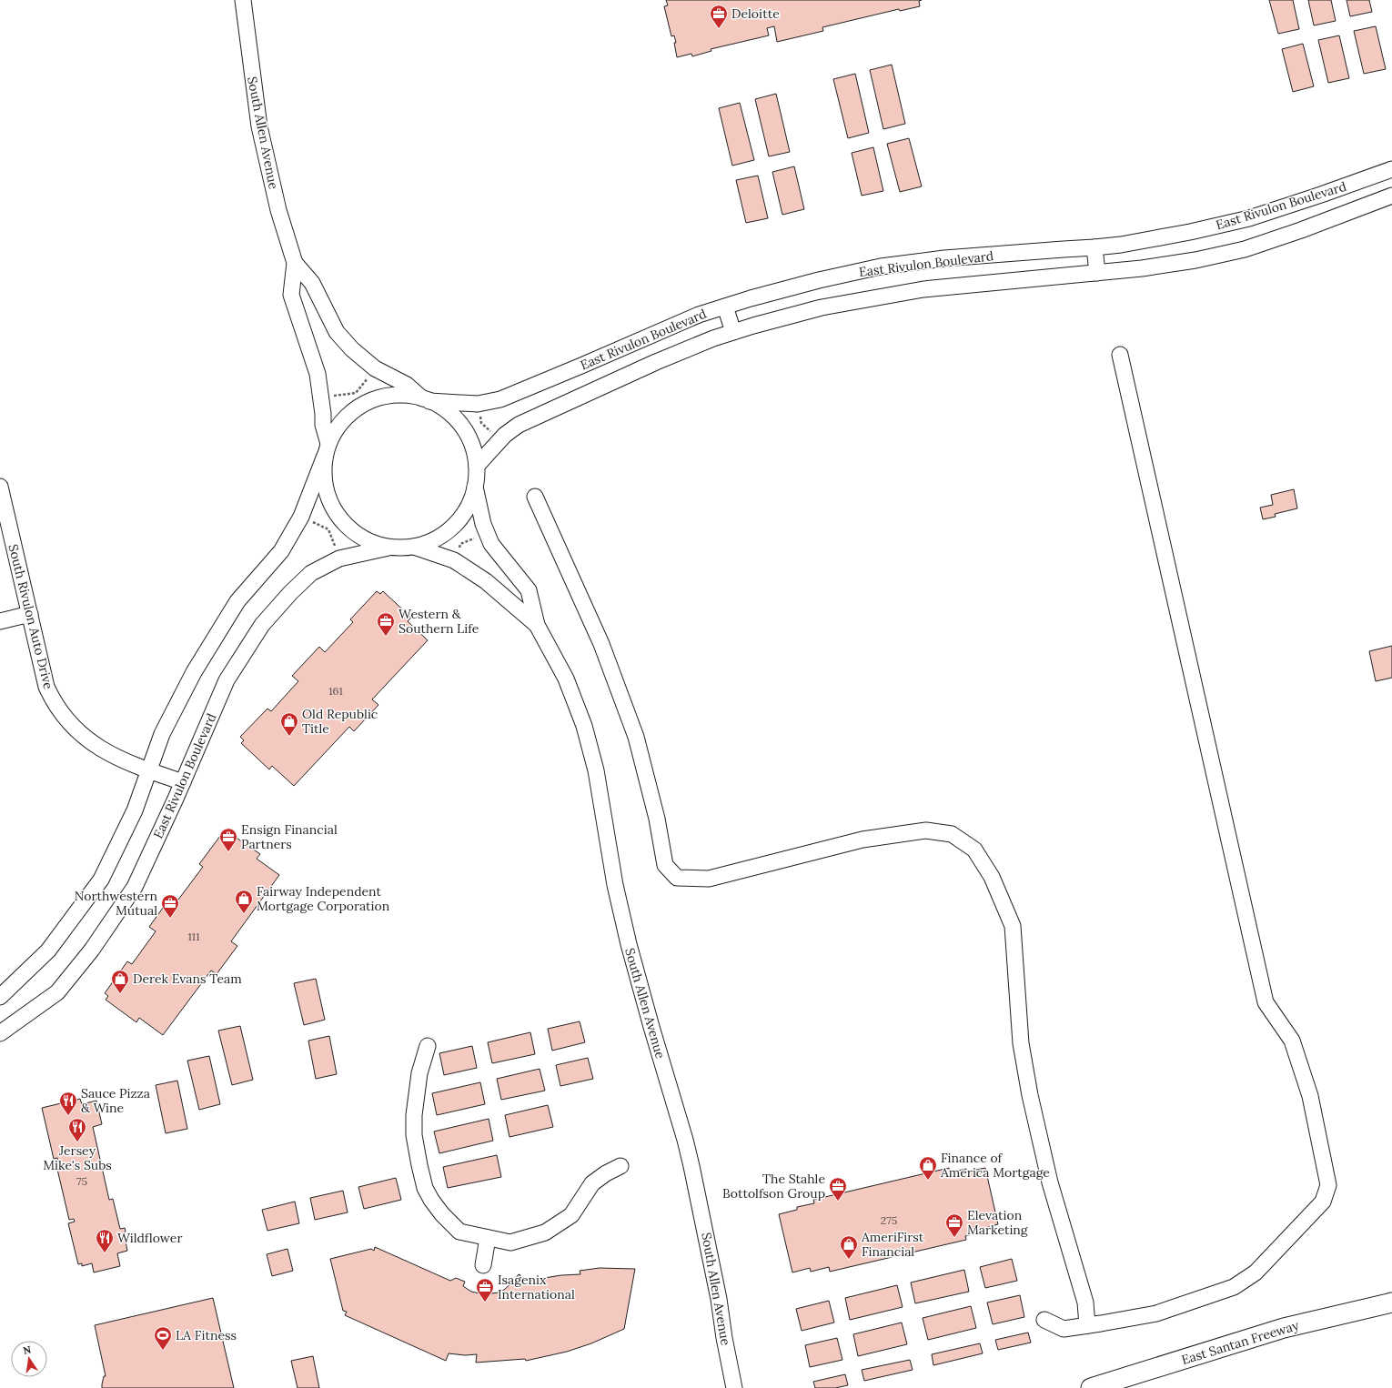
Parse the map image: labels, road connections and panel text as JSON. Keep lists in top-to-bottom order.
{
  "streets": {
    "main road": ["East Santan Freeway"],
    "street": ["South Allen Avenue", "East Rivulon Boulevard", "South Rivulon Auto Drive"]
  },
  "crossings": [
    ["South Allen Avenue", "East Rivulon Boulevard"],
    ["East Rivulon Boulevard", "South Rivulon Auto Drive"]
  ],
  "places": {
    "office": [
      "Deloitte",
      "Western & Southern Life",
      "Ensign Financial Partners",
      "Northwestern Mutual",
      "The Stahle Bottolfson Group",
      "Elevation Marketing",
      "Isagenix International"
    ],
    "shop": [
      "Old Republic Title",
      "Fairway Independent Mortgage Corporation",
      "Derek Evans Team",
      "Finance of America Mortgage",
      "AmeriFirst Financial"
    ],
    "restaurant": ["Sauce Pizza & Wine", "Jersey Mike's Subs", "Wildflower"],
    "sports": ["LA Fitness"]
  },
  "house_numbers": [
    "161",
    "111",
    "75",
    "275"
  ],
  "north": "top"
}
